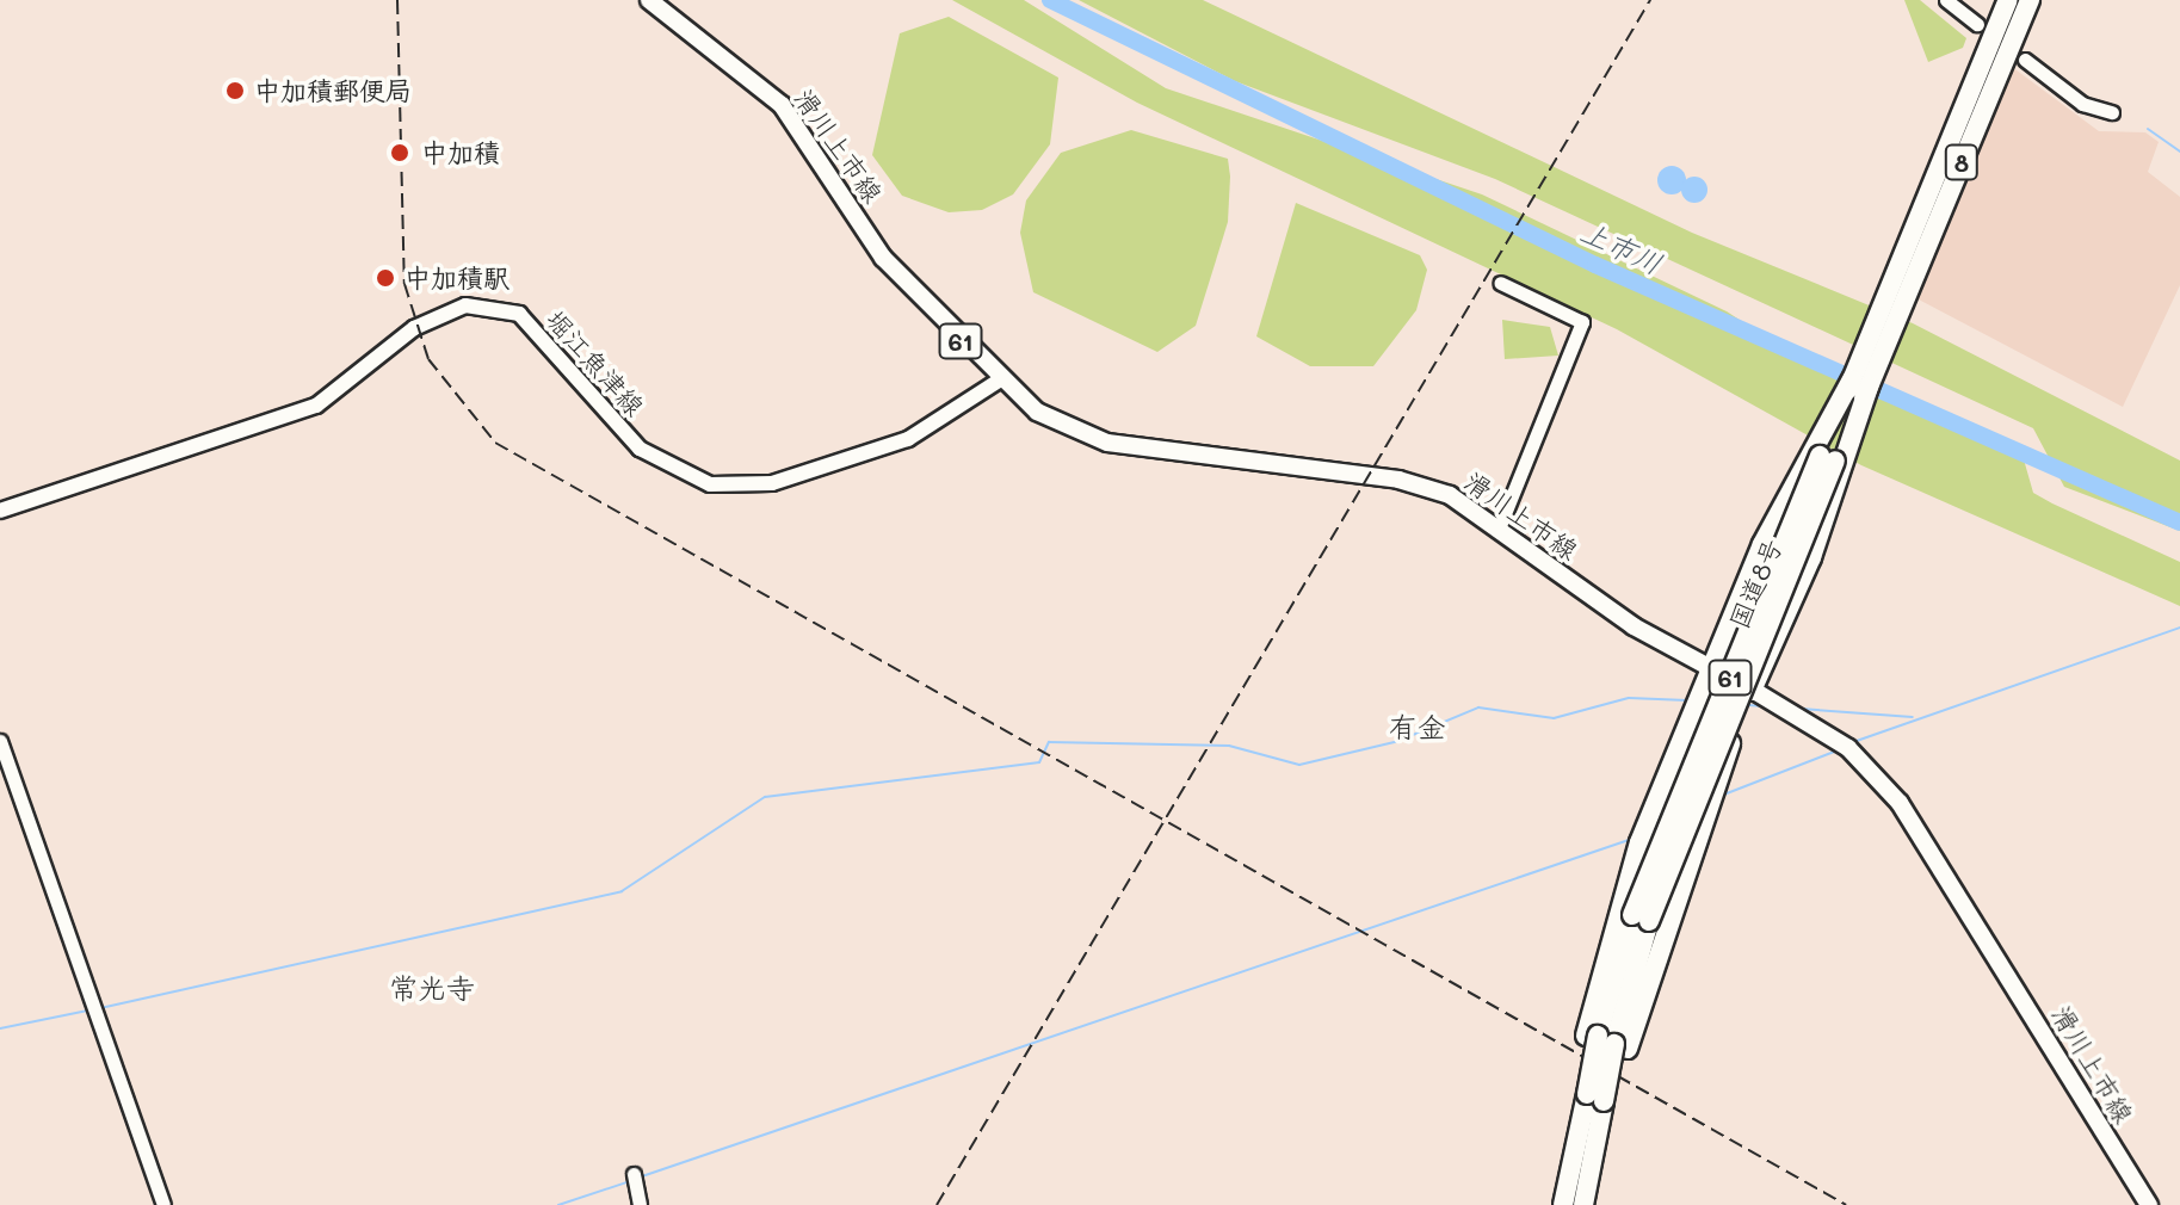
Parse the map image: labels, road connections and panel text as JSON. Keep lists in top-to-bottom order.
{
  "streets": {
    "highway": ["8", "国道8号"],
    "main road": ["滑川上市線", "61", "堀江魚津線"]
  },
  "crossings": [
    ["滑川上市線", "8"],
    ["滑川上市線", "堀江魚津線"],
    ["8", "国道8号"]
  ],
  "districts": ["有金", "常光寺"],
  "water": ["上市川"],
  "places": ["中加積郵便局", "中加積", "中加積駅"]
}
